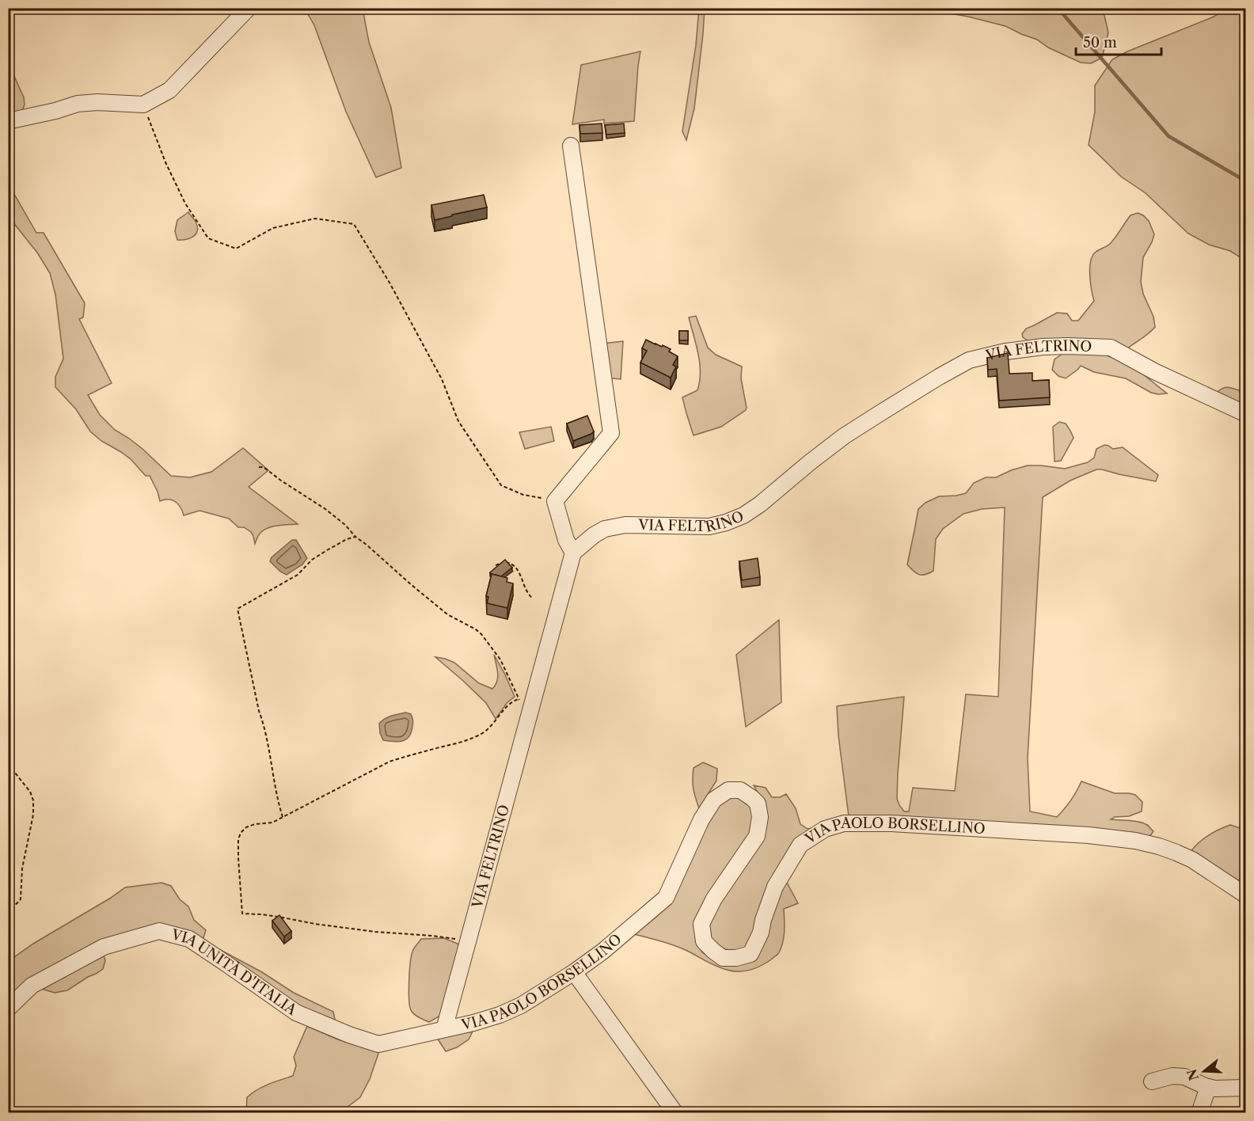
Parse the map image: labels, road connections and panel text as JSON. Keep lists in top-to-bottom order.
{
  "streets": {
    "street": ["VIA FELTRINO", "VIA PAOLO BORSELLINO", "VIA UNITÀ D'ITALIA"]
  },
  "crossings": [
    ["VIA FELTRINO", "VIA PAOLO BORSELLINO"],
    ["VIA FELTRINO", "VIA UNITÀ D'ITALIA"],
    ["VIA PAOLO BORSELLINO", "VIA UNITÀ D'ITALIA"]
  ],
  "scale_bar": "50 m",
  "north": "left"
}
